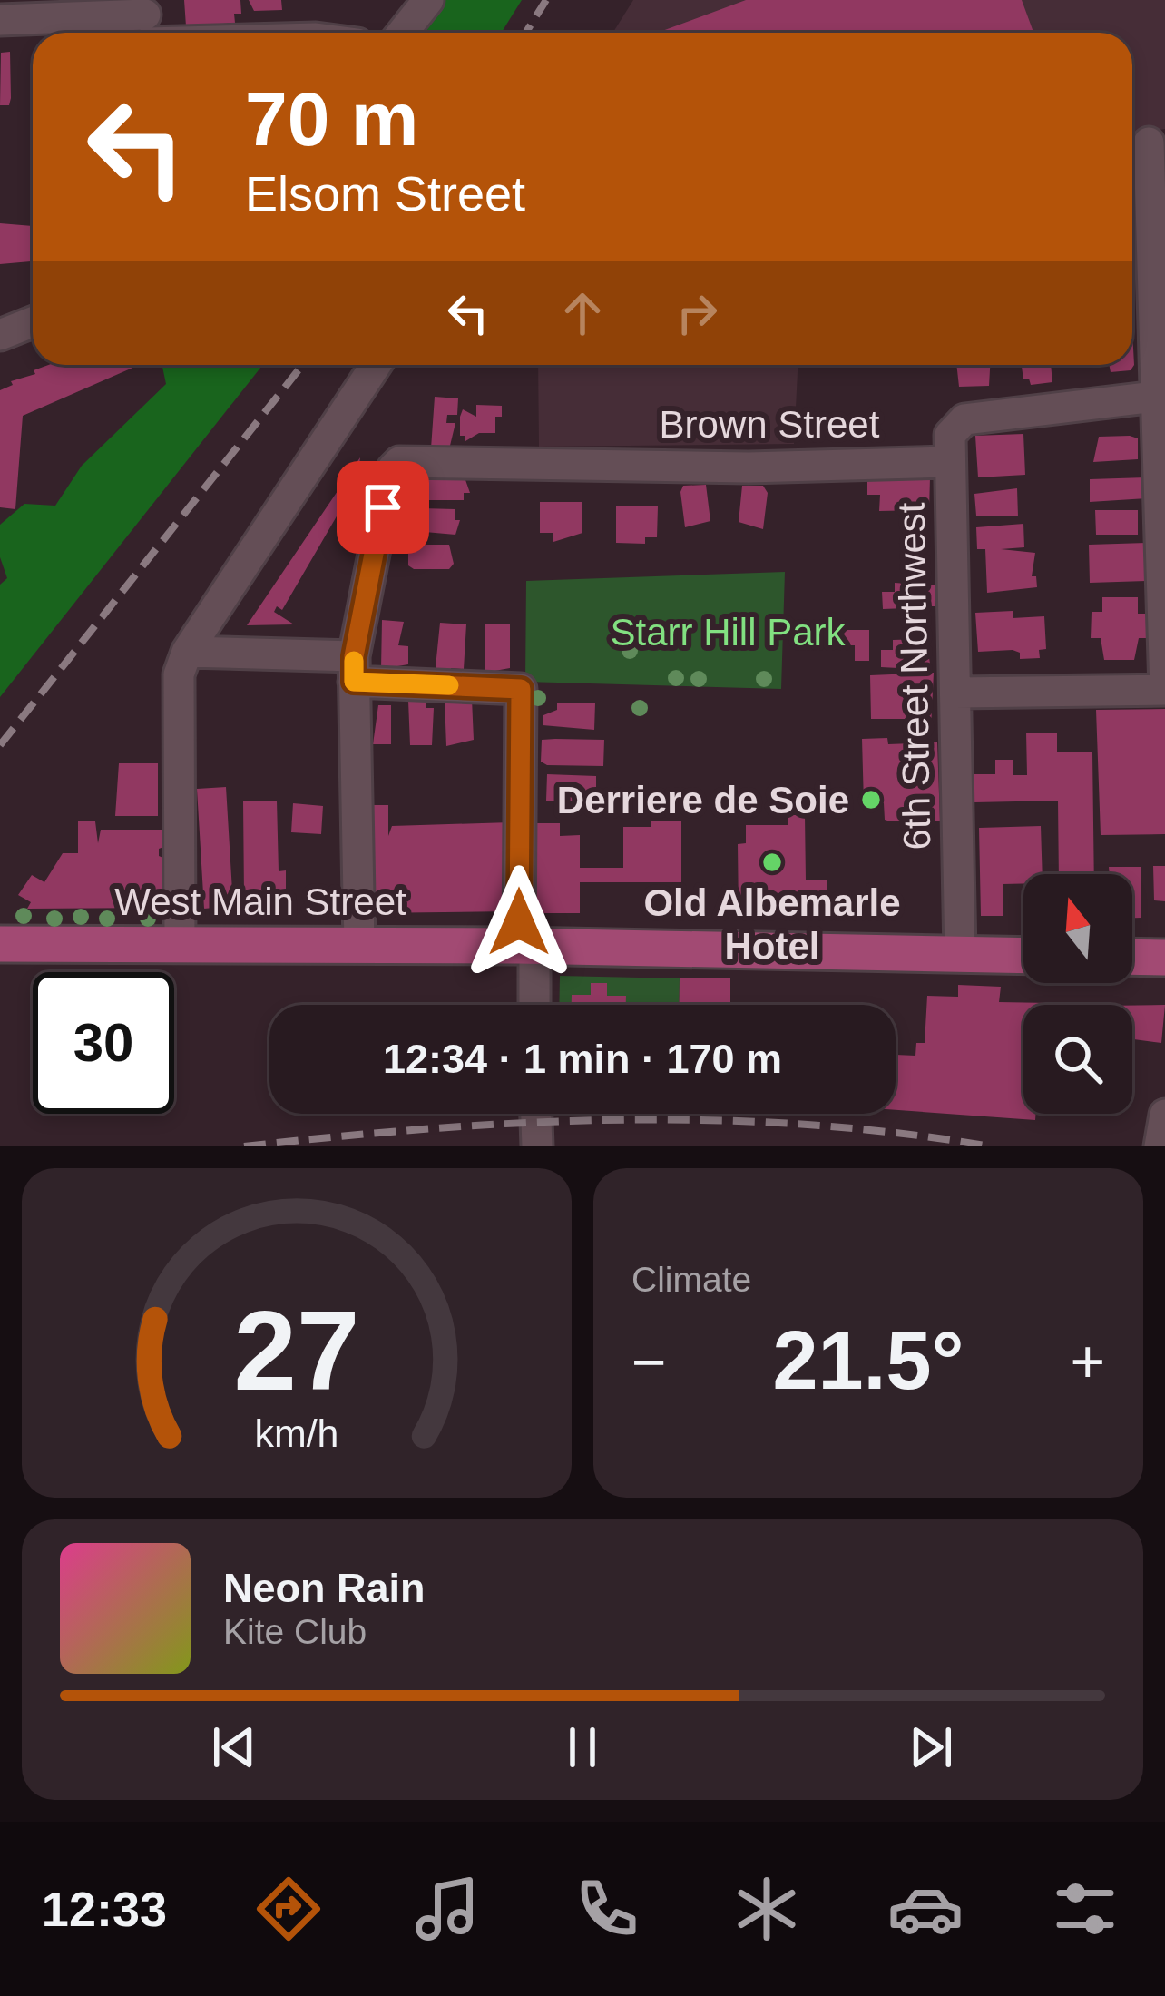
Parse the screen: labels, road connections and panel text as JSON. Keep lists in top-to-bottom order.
{
  "streets": {
    "main road": ["West Main Street"],
    "street": ["Brown Street", "6th Street Northwest"]
  },
  "crossings": [
    ["Brown Street", "6th Street Northwest"],
    ["Brown Street", "West Main Street"],
    ["6th Street Northwest", "West Main Street"]
  ],
  "parks": ["Starr Hill Park"],
  "places": ["Derriere de Soie", "Old Albemarle Hotel"],
  "north": "top",
  "page": {
    "turn": ["70 m", "Elsom Street"],
    "limit": "30",
    "trip": "12:34 · 1 min · 170 m",
    "tile": "Climate",
    "heat": ["−", "21.5°", "+"],
    "song": ["Neon Rain", "Kite Club"],
    "tabs": "12:33",
    "gauge": ["27", "km/h"]
  }
}
